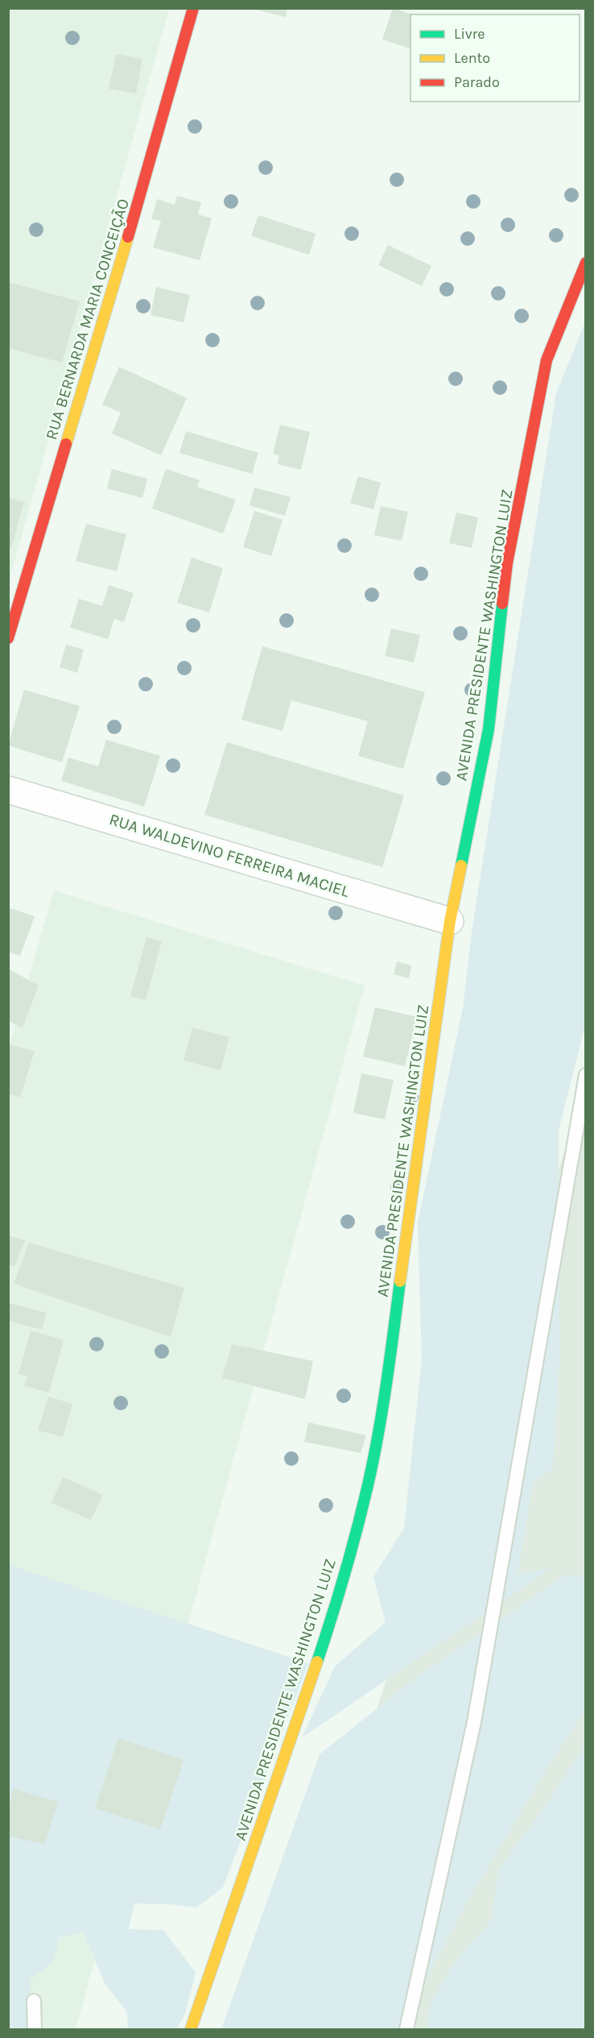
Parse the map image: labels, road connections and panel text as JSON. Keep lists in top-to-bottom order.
{
  "streets": {
    "street": ["RUA BERNARDA MARIA CONCEIÇÃO", "AVENIDA PRESIDENTE WASHINGTON LUIZ", "RUA WALDEVINO FERREIRA MACIEL"]
  },
  "crossings": [
    ["AVENIDA PRESIDENTE WASHINGTON LUIZ", "RUA WALDEVINO FERREIRA MACIEL"]
  ],
  "legend": ["Livre", "Lento", "Parado"]
}
